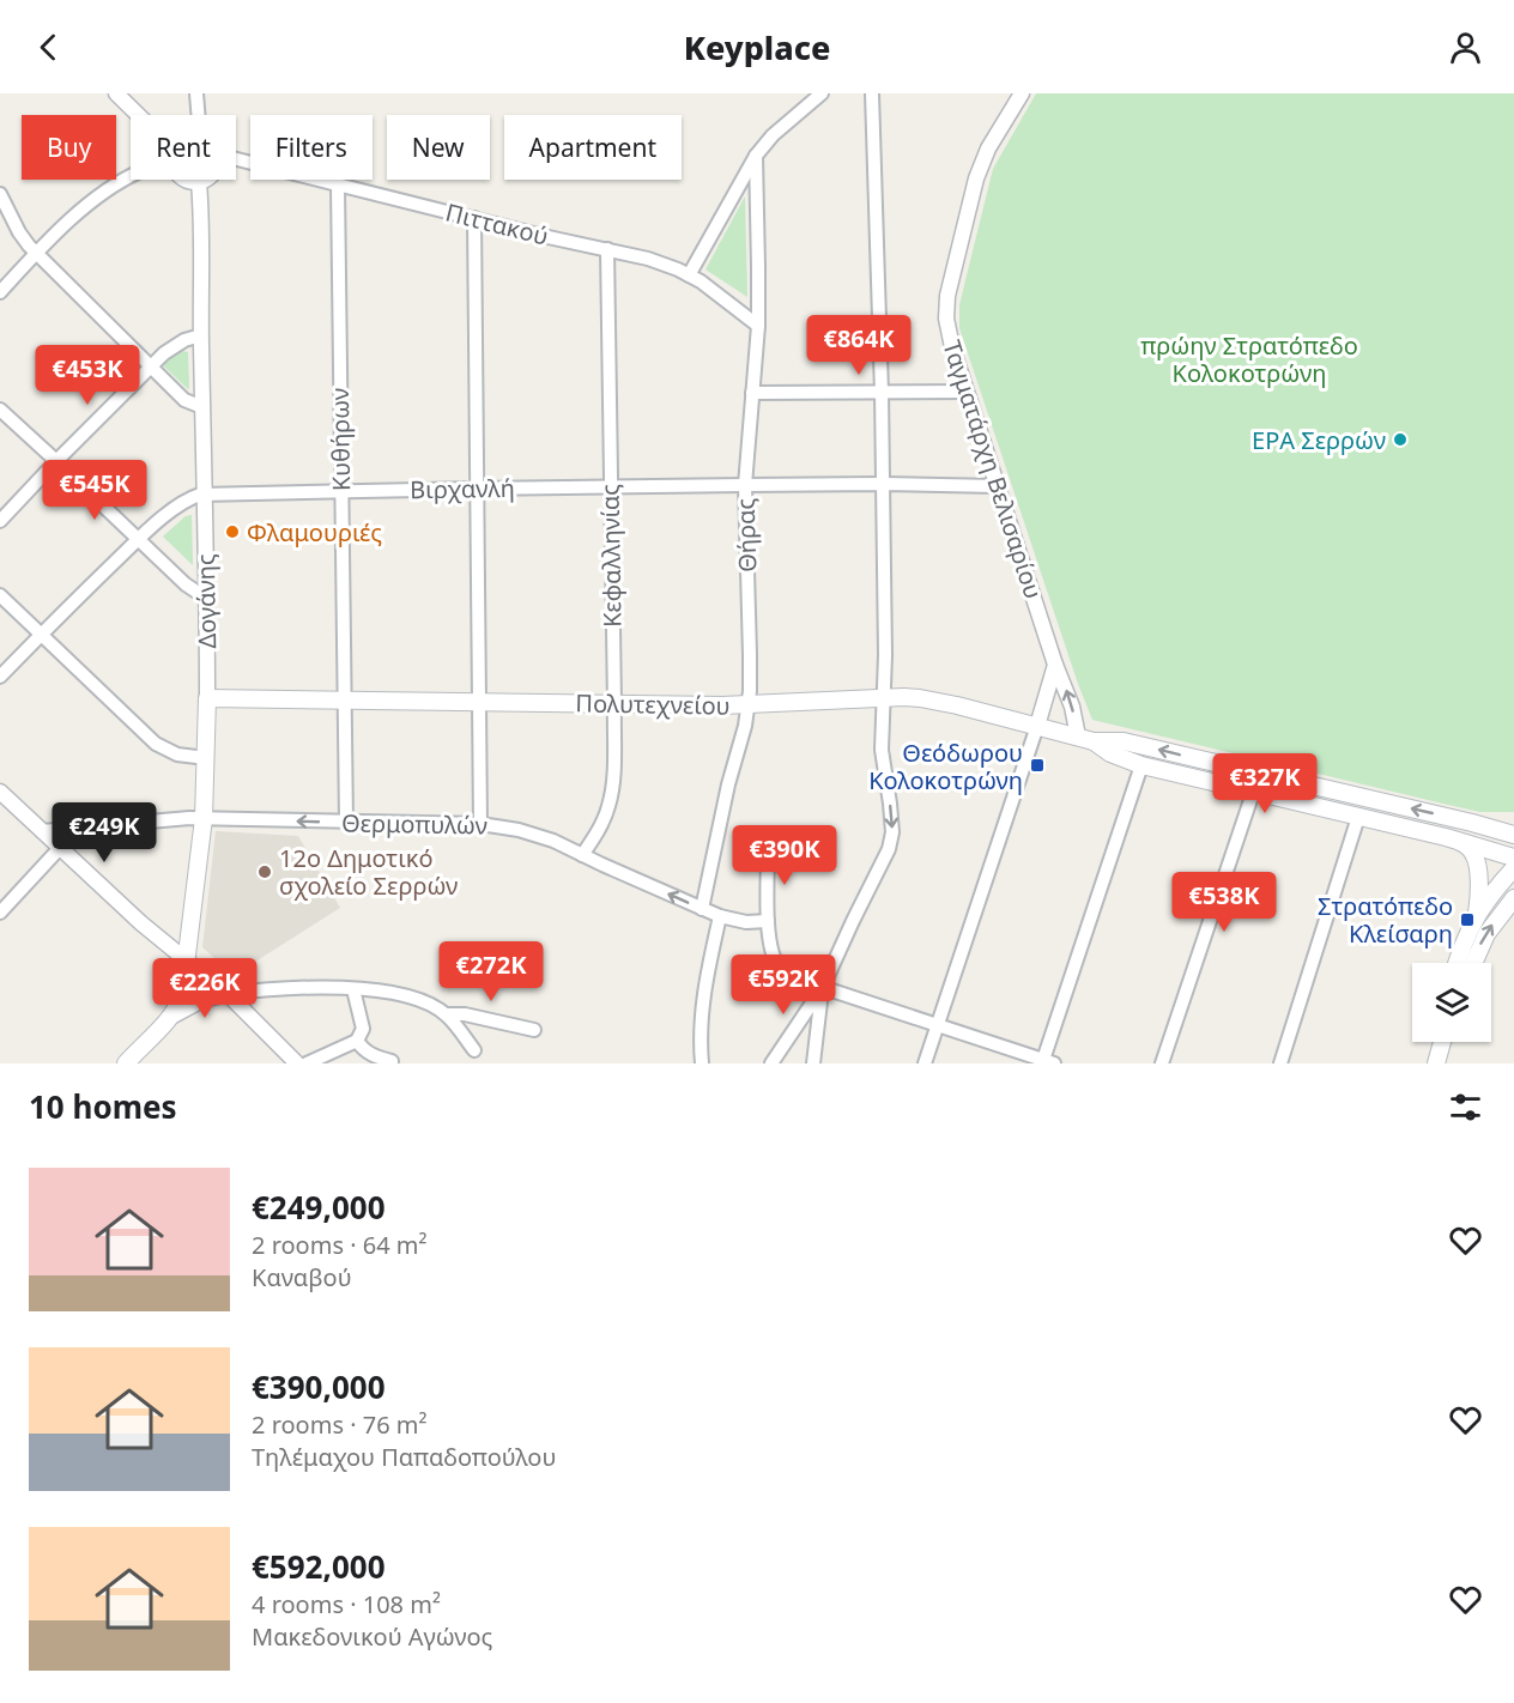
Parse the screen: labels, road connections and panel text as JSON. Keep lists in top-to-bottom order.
{
  "streets": {
    "main road": ["Δογάνης", "Πολυτεχνείου"],
    "street": [
      "Πιττακού",
      "Κυθήρων",
      "Ταγματάρχη Βελισαρίου",
      "Βιρχανλή",
      "Θήρας",
      "Κεφαλληνίας",
      "Θερμοπυλών"
    ]
  },
  "crossings": [
    ["Πιττακού", "Κυθήρων"],
    ["Πιττακού", "Θήρας"],
    ["Πιττακού", "Κεφαλληνίας"],
    ["Κυθήρων", "Βιρχανλή"],
    ["Κυθήρων", "Πολυτεχνείου"],
    ["Κυθήρων", "Θερμοπυλών"],
    ["Ταγματάρχη Βελισαρίου", "Βιρχανλή"],
    ["Ταγματάρχη Βελισαρίου", "Πολυτεχνείου"],
    ["Βιρχανλή", "Θήρας"],
    ["Βιρχανλή", "Κεφαλληνίας"],
    ["Βιρχανλή", "Δογάνης"],
    ["Θήρας", "Πολυτεχνείου"],
    ["Θήρας", "Θερμοπυλών"],
    ["Κεφαλληνίας", "Πολυτεχνείου"],
    ["Κεφαλληνίας", "Θερμοπυλών"],
    ["Δογάνης", "Πολυτεχνείου"],
    ["Δογάνης", "Θερμοπυλών"]
  ],
  "one_way": ["Θερμοπυλών"],
  "parks": ["πρώην Στρατόπεδο Κολοκοτρώνη"],
  "places": {
    "other": ["ΕΡΑ Σερρών", "Φλαμουριές", "12ο Δημοτικό σχολείο Σερρών"],
    "transit": ["Θεόδωρου Κολοκοτρώνη", "Στρατόπεδο Κλείσαρη"]
  },
  "page": {
    "header": "Keyplace",
    "chip": [
      "Buy",
      "Rent",
      "Filters",
      "New",
      "Apartment"
    ],
    "price": [
      "€864K",
      "€453K",
      "€545K",
      "€327K",
      "€249K",
      "€390K",
      "€538K",
      "€272K",
      "€592K",
      "€226K"
    ],
    "heading": "10 homes",
    "list": [
      {
        "name": "€249,000",
        "note": "2 rooms · 64 m² · Καναβού"
      },
      {
        "name": "€390,000",
        "note": "2 rooms · 76 m² · Τηλέμαχου Παπαδοπούλου"
      },
      {
        "name": "€592,000",
        "note": "4 rooms · 108 m² · Μακεδονικού Αγώνος"
      }
    ]
  }
}
